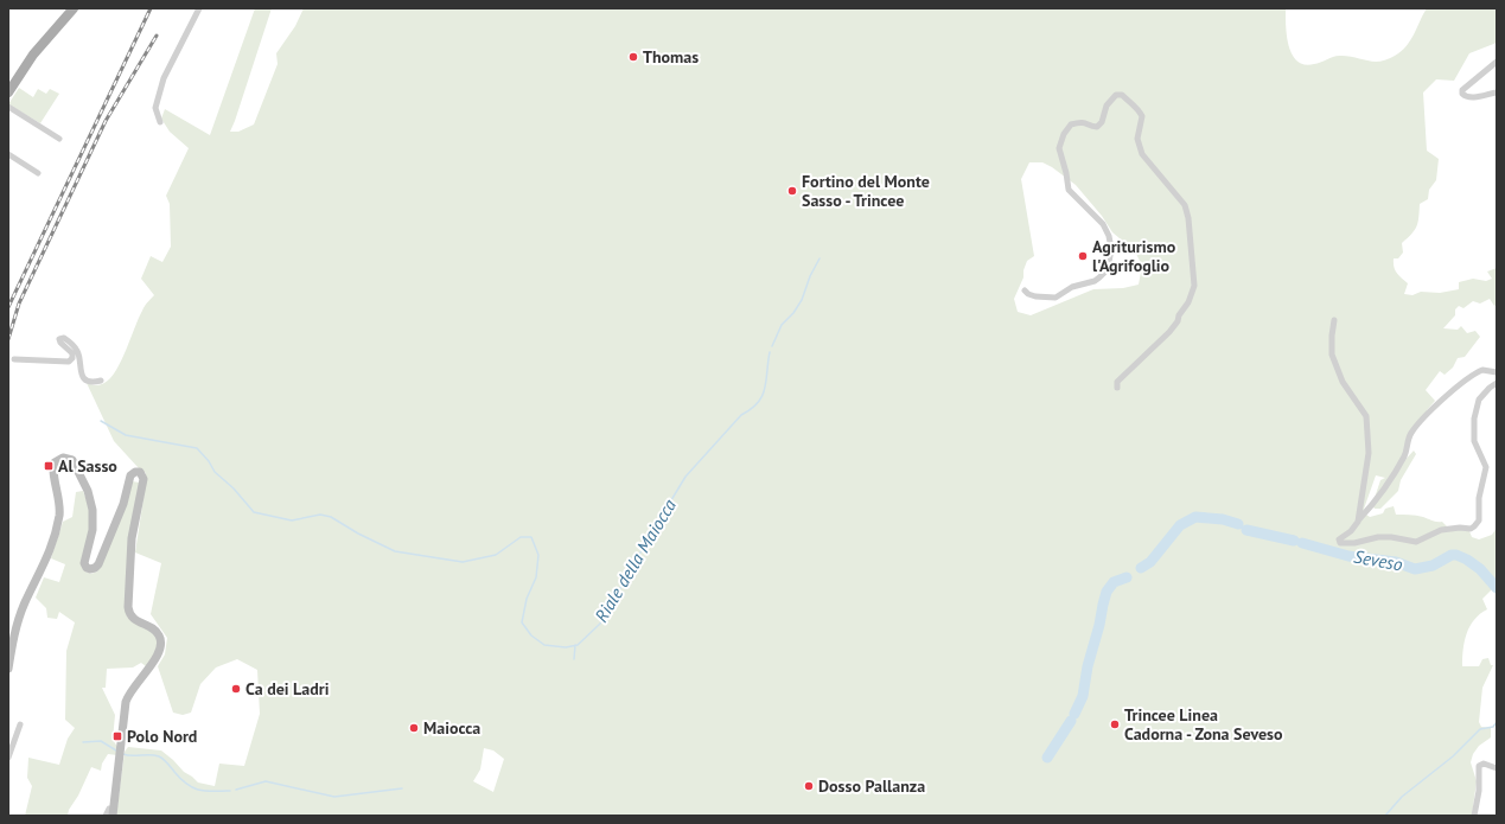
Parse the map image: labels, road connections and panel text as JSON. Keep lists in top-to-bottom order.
{
  "water": ["Riale della Maiocca", "Seveso"],
  "places": {
    "other": [
      "Thomas",
      "Fortino del Monte Sasso - Trincee",
      "Agriturismo l'Agrifoglio",
      "Ca dei Ladri",
      "Trincee Linea Cadorna - Zona Seveso",
      "Maiocca",
      "Dosso Pallanza"
    ],
    "transit": ["Al Sasso", "Polo Nord"]
  }
}
